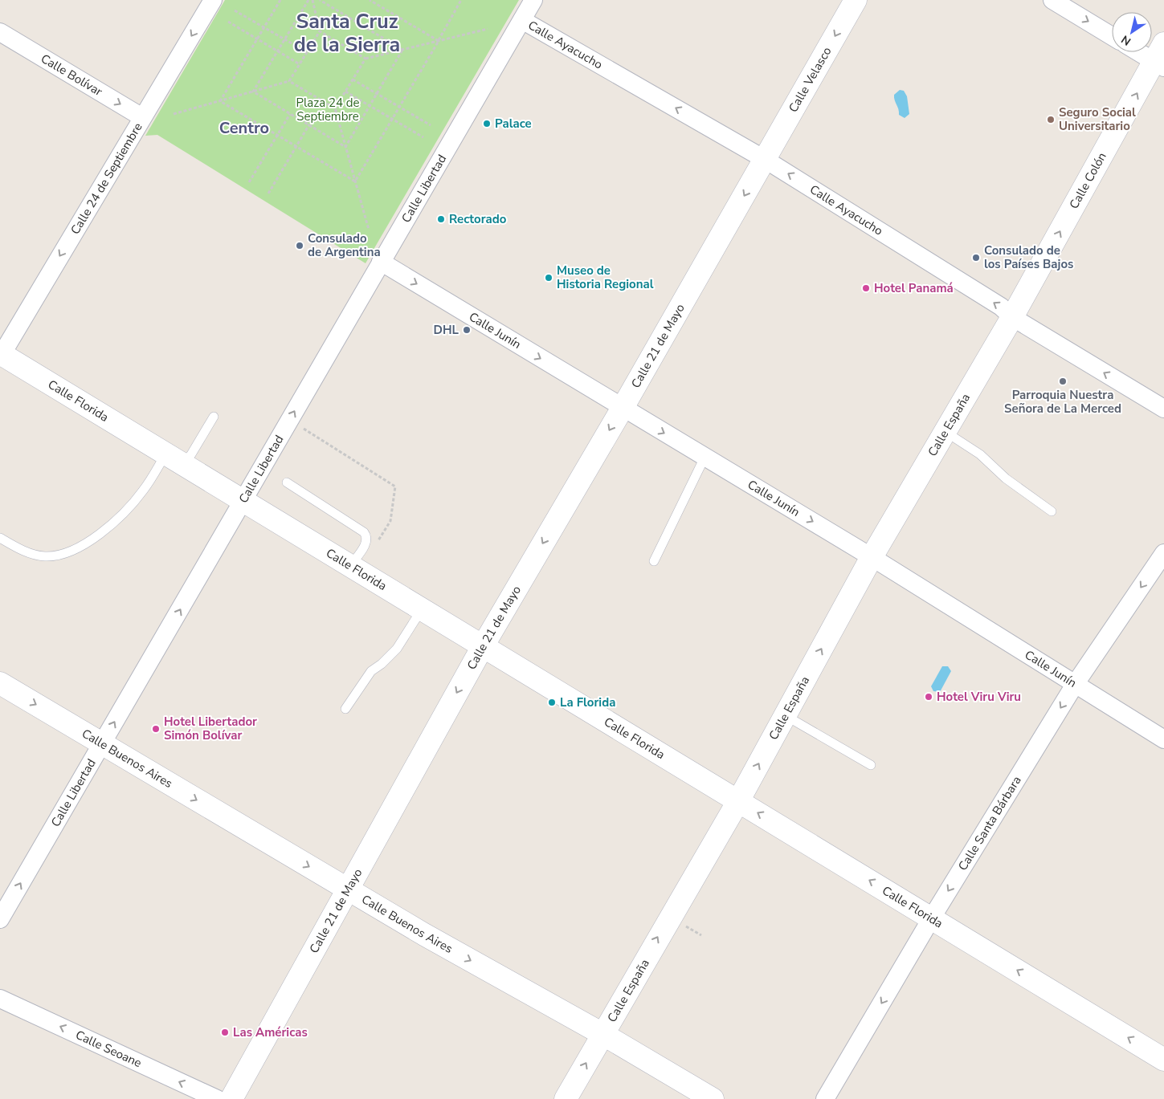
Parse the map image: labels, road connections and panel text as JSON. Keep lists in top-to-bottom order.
{
  "streets": {
    "street": [
      "Calle Ayacucho",
      "Calle Bolívar",
      "Calle Velasco",
      "Calle 24 de Septiembre",
      "Calle Colón",
      "Calle Libertad",
      "Calle Junín",
      "Calle 21 de Mayo",
      "Calle Florida",
      "Calle España",
      "Calle Buenos Aires",
      "Calle Santa Bárbara",
      "Calle Seoane"
    ]
  },
  "crossings": [
    ["Calle Ayacucho", "Calle Velasco"],
    ["Calle Ayacucho", "Calle Colón"],
    ["Calle Ayacucho", "Calle Libertad"],
    ["Calle Ayacucho", "Calle 21 de Mayo"],
    ["Calle Ayacucho", "Calle España"],
    ["Calle Bolívar", "Calle 24 de Septiembre"],
    ["Calle Velasco", "Calle 21 de Mayo"],
    ["Calle 24 de Septiembre", "Calle Florida"],
    ["Calle Colón", "Calle España"],
    ["Calle Libertad", "Calle Junín"],
    ["Calle Libertad", "Calle Florida"],
    ["Calle Libertad", "Calle Buenos Aires"],
    ["Calle Junín", "Calle 21 de Mayo"],
    ["Calle Junín", "Calle España"],
    ["Calle Junín", "Calle Santa Bárbara"],
    ["Calle 21 de Mayo", "Calle Florida"],
    ["Calle 21 de Mayo", "Calle Buenos Aires"],
    ["Calle Florida", "Calle España"],
    ["Calle Florida", "Calle Santa Bárbara"],
    ["Calle España", "Calle Buenos Aires"]
  ],
  "one_way": [
    "Calle Ayacucho",
    "Calle Bolívar",
    "Calle Velasco",
    "Calle 24 de Septiembre",
    "Calle Colón",
    "Calle Libertad",
    "Calle Junín",
    "Calle 21 de Mayo",
    "Calle Florida",
    "Calle España",
    "Calle Buenos Aires",
    "Calle Santa Bárbara",
    "Calle Seoane"
  ],
  "districts": ["Santa Cruz de la Sierra", "Centro"],
  "parks": ["Plaza 24 de Septiembre"],
  "places": [
    "Seguro Social Universitario",
    "Palace",
    "Rectorado",
    "Consulado de Argentina",
    "Consulado de los Países Bajos",
    "Museo de Historia Regional",
    "Hotel Panamá",
    "DHL",
    "Parroquia Nuestra Señora de La Merced",
    "Hotel Viru Viru",
    "La Florida",
    "Hotel Libertador Simón Bolívar",
    "Las Américas"
  ],
  "north": "bottom left"
}
